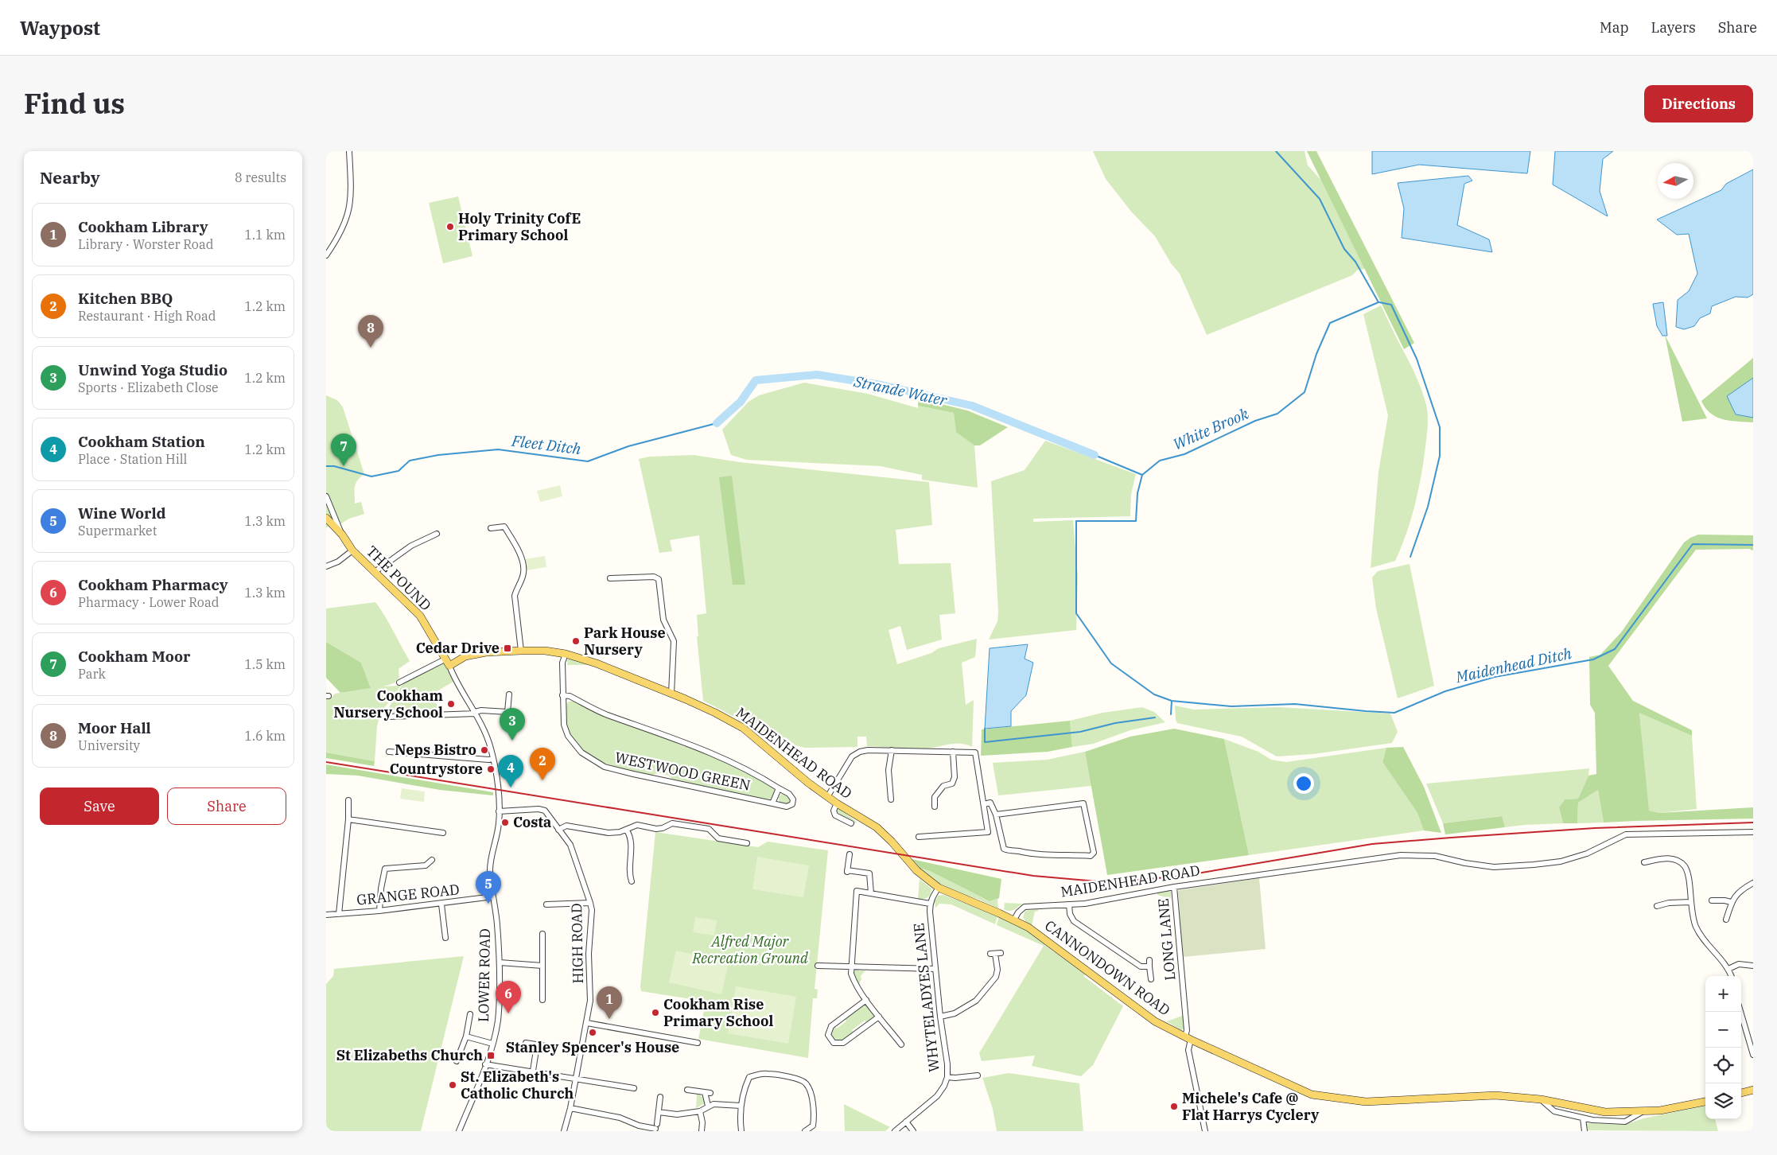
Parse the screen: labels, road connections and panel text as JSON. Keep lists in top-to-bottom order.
{
  "streets": {
    "main road": ["THE POUND", "MAIDENHEAD ROAD", "CANNONDOWN ROAD"],
    "street": [
      "WESTWOOD GREEN",
      "GRANGE ROAD",
      "LONG LANE",
      "HIGH ROAD",
      "LOWER ROAD",
      "WHYTELADYES LANE"
    ]
  },
  "crossings": [
    ["THE POUND", "MAIDENHEAD ROAD"],
    ["THE POUND", "LOWER ROAD"],
    ["MAIDENHEAD ROAD", "WESTWOOD GREEN"],
    ["MAIDENHEAD ROAD", "LONG LANE"],
    ["MAIDENHEAD ROAD", "CANNONDOWN ROAD"],
    ["MAIDENHEAD ROAD", "LOWER ROAD"],
    ["MAIDENHEAD ROAD", "WHYTELADYES LANE"],
    ["GRANGE ROAD", "LOWER ROAD"],
    ["LONG LANE", "CANNONDOWN ROAD"],
    ["HIGH ROAD", "LOWER ROAD"]
  ],
  "water": [
    "Strande Water",
    "White Brook",
    "Fleet Ditch",
    "Maidenhead Ditch"
  ],
  "parks": ["Alfred Major Recreation Ground"],
  "places": {
    "other": [
      "Holy Trinity CofE Primary School",
      "Park House Nursery",
      "Cookham Nursery School",
      "Neps Bistro",
      "Countrystore",
      "Costa",
      "Cookham Rise Primary School",
      "Stanley Spencer's House",
      "St. Elizabeth's Catholic Church",
      "Michele's Cafe @ Flat Harrys Cyclery"
    ],
    "transit": ["Cedar Drive", "St Elizabeths Church"]
  },
  "north": "left",
  "page": {
    "header": "Waypost",
    "nav": ["Map", "Layers", "Share"],
    "title": "Find us",
    "buttons": [
      "Directions",
      ["Save", "Share"]
    ],
    "heading": ["Nearby", "8 results"],
    "list": [
      {
        "mark": "1",
        "name": "Cookham Library",
        "note": "Library · Worster Road",
        "value": "1.1 km"
      },
      {
        "mark": "2",
        "name": "Kitchen BBQ",
        "note": "Restaurant · High Road",
        "value": "1.2 km"
      },
      {
        "mark": "3",
        "name": "Unwind Yoga Studio",
        "note": "Sports · Elizabeth Close",
        "value": "1.2 km"
      },
      {
        "mark": "4",
        "name": "Cookham Station",
        "note": "Place · Station Hill",
        "value": "1.2 km"
      },
      {
        "mark": "5",
        "name": "Wine World",
        "note": "Supermarket",
        "value": "1.3 km"
      },
      {
        "mark": "6",
        "name": "Cookham Pharmacy",
        "note": "Pharmacy · Lower Road",
        "value": "1.3 km"
      },
      {
        "mark": "7",
        "name": "Cookham Moor",
        "note": "Park",
        "value": "1.5 km"
      },
      {
        "mark": "8",
        "name": "Moor Hall",
        "note": "University",
        "value": "1.6 km"
      }
    ],
    "pins": [
      "8",
      "7",
      "3",
      "2",
      "4",
      "5",
      "6",
      "1"
    ],
    "map_buttons": ["+", "−"]
  }
}
